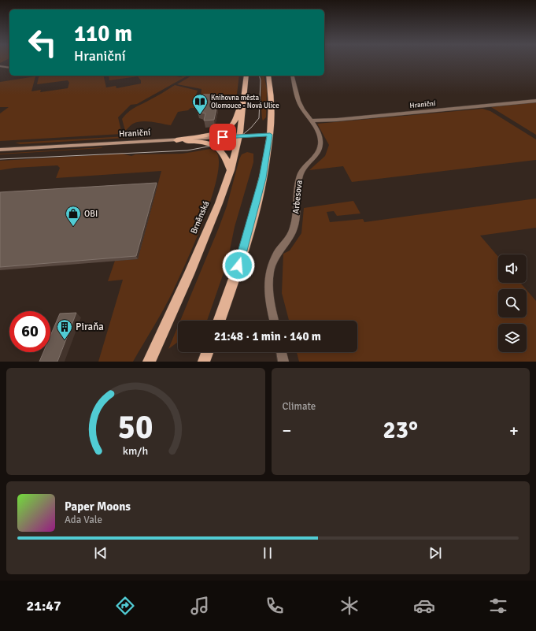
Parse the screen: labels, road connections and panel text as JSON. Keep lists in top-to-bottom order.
{
  "streets": {
    "main road": ["Brněnská"],
    "street": ["Hraniční", "Arbesova"]
  },
  "crossings": [
    ["Hraniční", "Arbesova"],
    ["Hraniční", "Brněnská"]
  ],
  "places": {
    "library": ["Knihovna města Olomouce - Nová Ulice"],
    "shop": ["OBI"],
    "building": ["Piraňa"]
  },
  "page": {
    "turn": ["110 m", "Hraniční"],
    "limit": "60",
    "trip": "21:48 · 1 min · 140 m",
    "tile": "Climate",
    "heat": ["−", "23°", "+"],
    "song": ["Paper Moons", "Ada Vale"],
    "tabs": "21:47",
    "gauge": ["50", "km/h"]
  }
}
